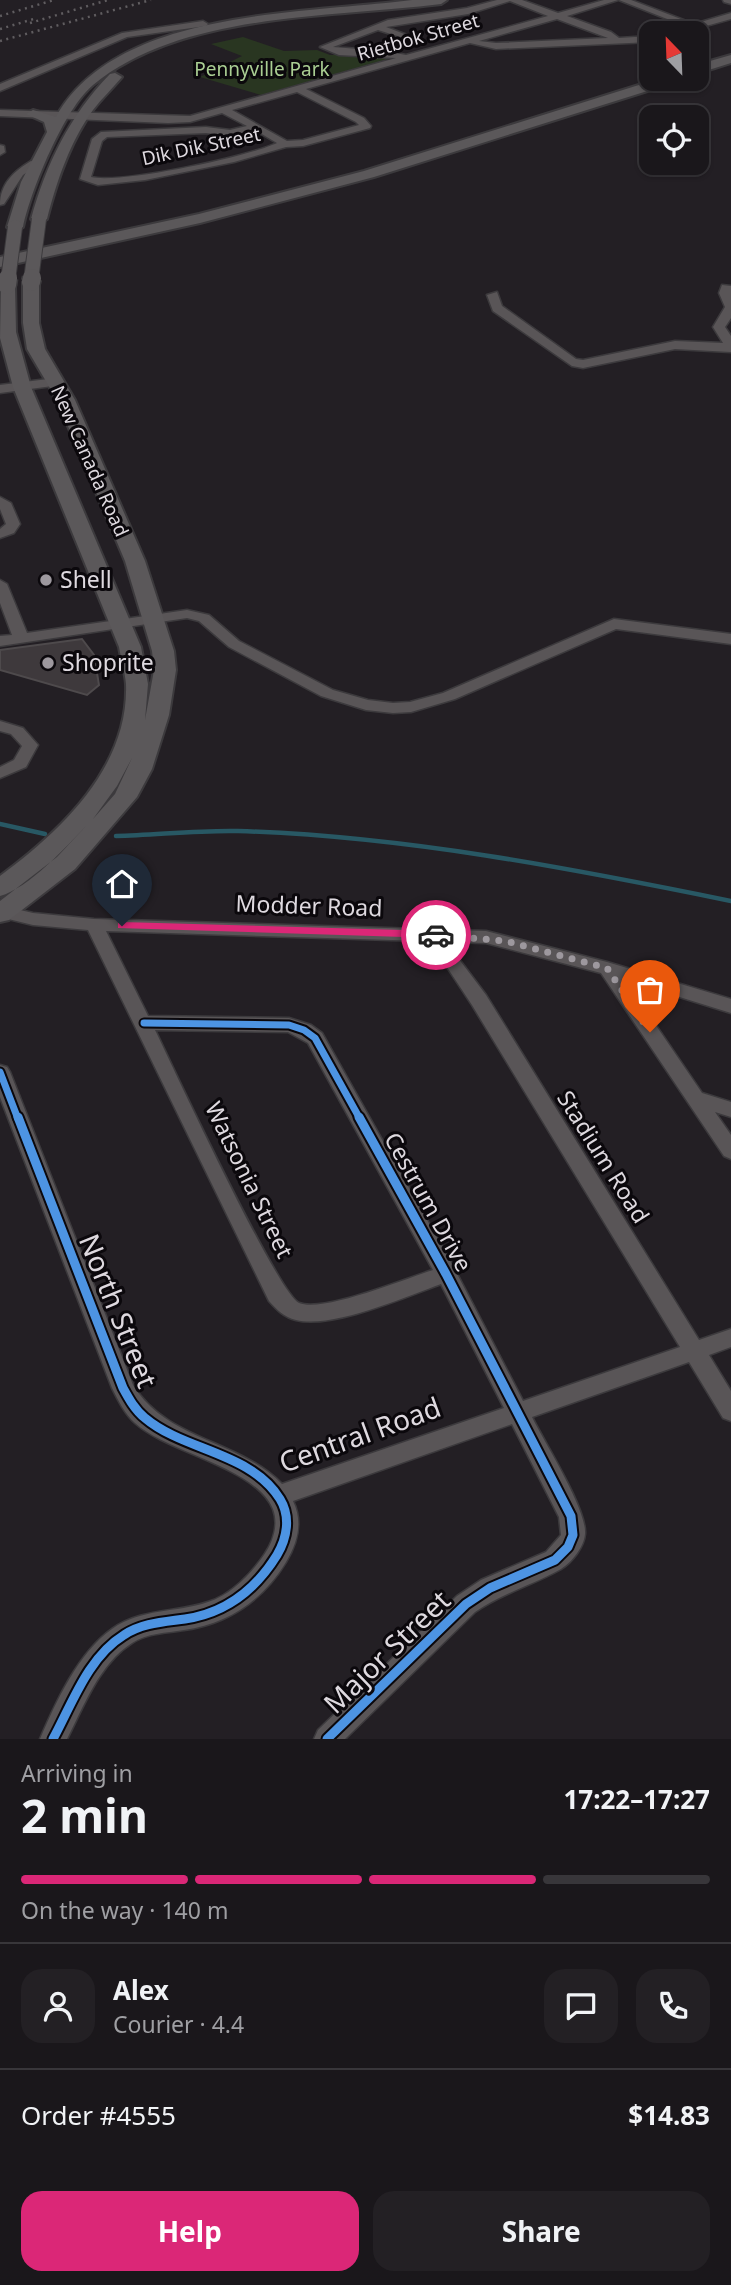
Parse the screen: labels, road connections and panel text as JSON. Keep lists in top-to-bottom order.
{
  "streets": {
    "main road": ["New Canada Road"],
    "street": [
      "Rietbok Street",
      "Dik Dik Street",
      "Modder Road",
      "Stadium Road",
      "Watsonia Street",
      "Cestrum Drive",
      "North Street",
      "Central Road",
      "Major Street"
    ]
  },
  "crossings": [
    ["Rietbok Street", "New Canada Road"],
    ["New Canada Road", "Modder Road"],
    ["Modder Road", "Stadium Road"],
    ["Modder Road", "Watsonia Street"],
    ["Stadium Road", "Central Road"],
    ["Watsonia Street", "Cestrum Drive"],
    ["Cestrum Drive", "Central Road"],
    ["Cestrum Drive", "Major Street"],
    ["North Street", "Central Road"],
    ["Central Road", "Major Street"]
  ],
  "parks": ["Pennyville Park"],
  "places": ["Shell", "Shoprite"],
  "north": "top left",
  "page": {
    "heading": ["2 min", "Arriving in", "17:22–17:27"],
    "panel": [
      "Alex",
      "Courier · 4.4",
      "Order #4555",
      "$14.83"
    ],
    "bar": "On the way · 140 m",
    "buttons": ["Help", "Share"]
  }
}
